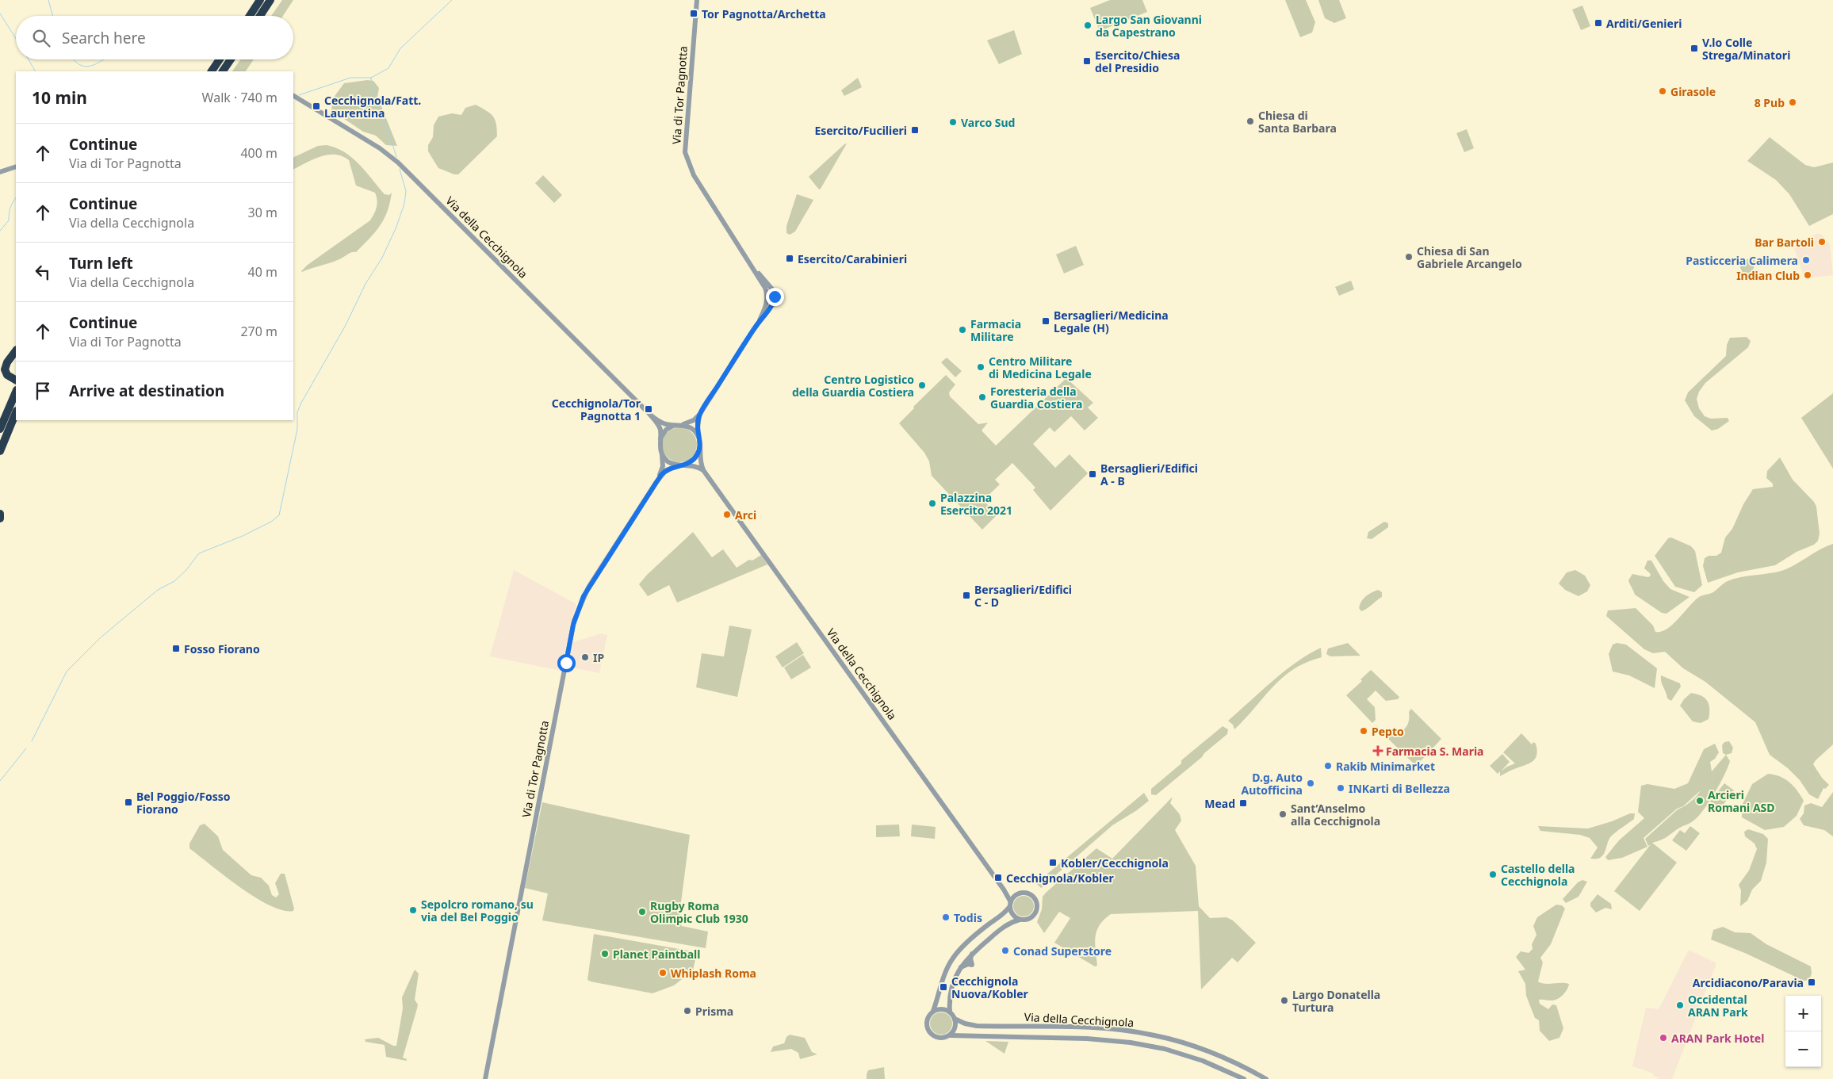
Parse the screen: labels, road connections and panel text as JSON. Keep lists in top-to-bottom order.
{
  "streets": {
    "street": ["Via di Tor Pagnotta", "Via della Cecchignola"]
  },
  "crossings": [
    ["Via di Tor Pagnotta", "Via della Cecchignola"]
  ],
  "places": {
    "transit": [
      "Tor Pagnotta/Archetta",
      "Arditi/Genieri",
      "V.lo Colle Strega/Minatori",
      "Esercito/Chiesa del Presidio",
      "Cecchignola/Fatt. Laurentina",
      "Esercito/Fucilieri",
      "Esercito/Carabinieri",
      "Bersaglieri/Medicina Legale (H)",
      "Cecchignola/Tor Pagnotta 1",
      "Bersaglieri/Edifici A - B",
      "Bersaglieri/Edifici C - D",
      "Fosso Fiorano",
      "Bel Poggio/Fosso Fiorano",
      "Mead",
      "Kobler/Cecchignola",
      "Cecchignola/Kobler",
      "Arcidiacono/Paravia",
      "Cecchignola Nuova/Kobler"
    ],
    "other": [
      "Largo San Giovanni da Capestrano",
      "Girasole",
      "8 Pub",
      "Chiesa di Santa Barbara",
      "Varco Sud",
      "Bar Bartoli",
      "Chiesa di San Gabriele Arcangelo",
      "Pasticceria Calimera",
      "Indian Club",
      "Farmacia Militare",
      "Centro Militare di Medicina Legale",
      "Centro Logistico della Guardia Costiera",
      "Foresteria della Guardia Costiera",
      "Palazzina Esercito 2021",
      "Arci",
      "IP",
      "Pepto",
      "Rakib Minimarket",
      "D.g. Auto Autofficina",
      "INKarti di Bellezza",
      "Arcieri Romani ASD",
      "Sant’Anselmo alla Cecchignola",
      "Castello della Cecchignola",
      "Sepolcro romano, su via del Bel Poggio",
      "Rugby Roma Olimpic Club 1930",
      "Todis",
      "Conad Superstore",
      "Planet Paintball",
      "Whiplash Roma",
      "Largo Donatella Turtura",
      "Occidental ARAN Park",
      "Prisma",
      "ARAN Park Hotel"
    ],
    "health": ["Farmacia S. Maria"]
  },
  "page": {
    "search": "Search here",
    "heading": ["10 min", "Walk · 740 m"],
    "list": [
      ["Continue", "Via di Tor Pagnotta", "400 m"],
      ["Continue", "Via della Cecchignola", "30 m"],
      ["Turn left", "Via della Cecchignola", "40 m"],
      ["Continue", "Via di Tor Pagnotta", "270 m"],
      "Arrive at destination"
    ],
    "map_buttons": ["+", "−"]
  }
}
